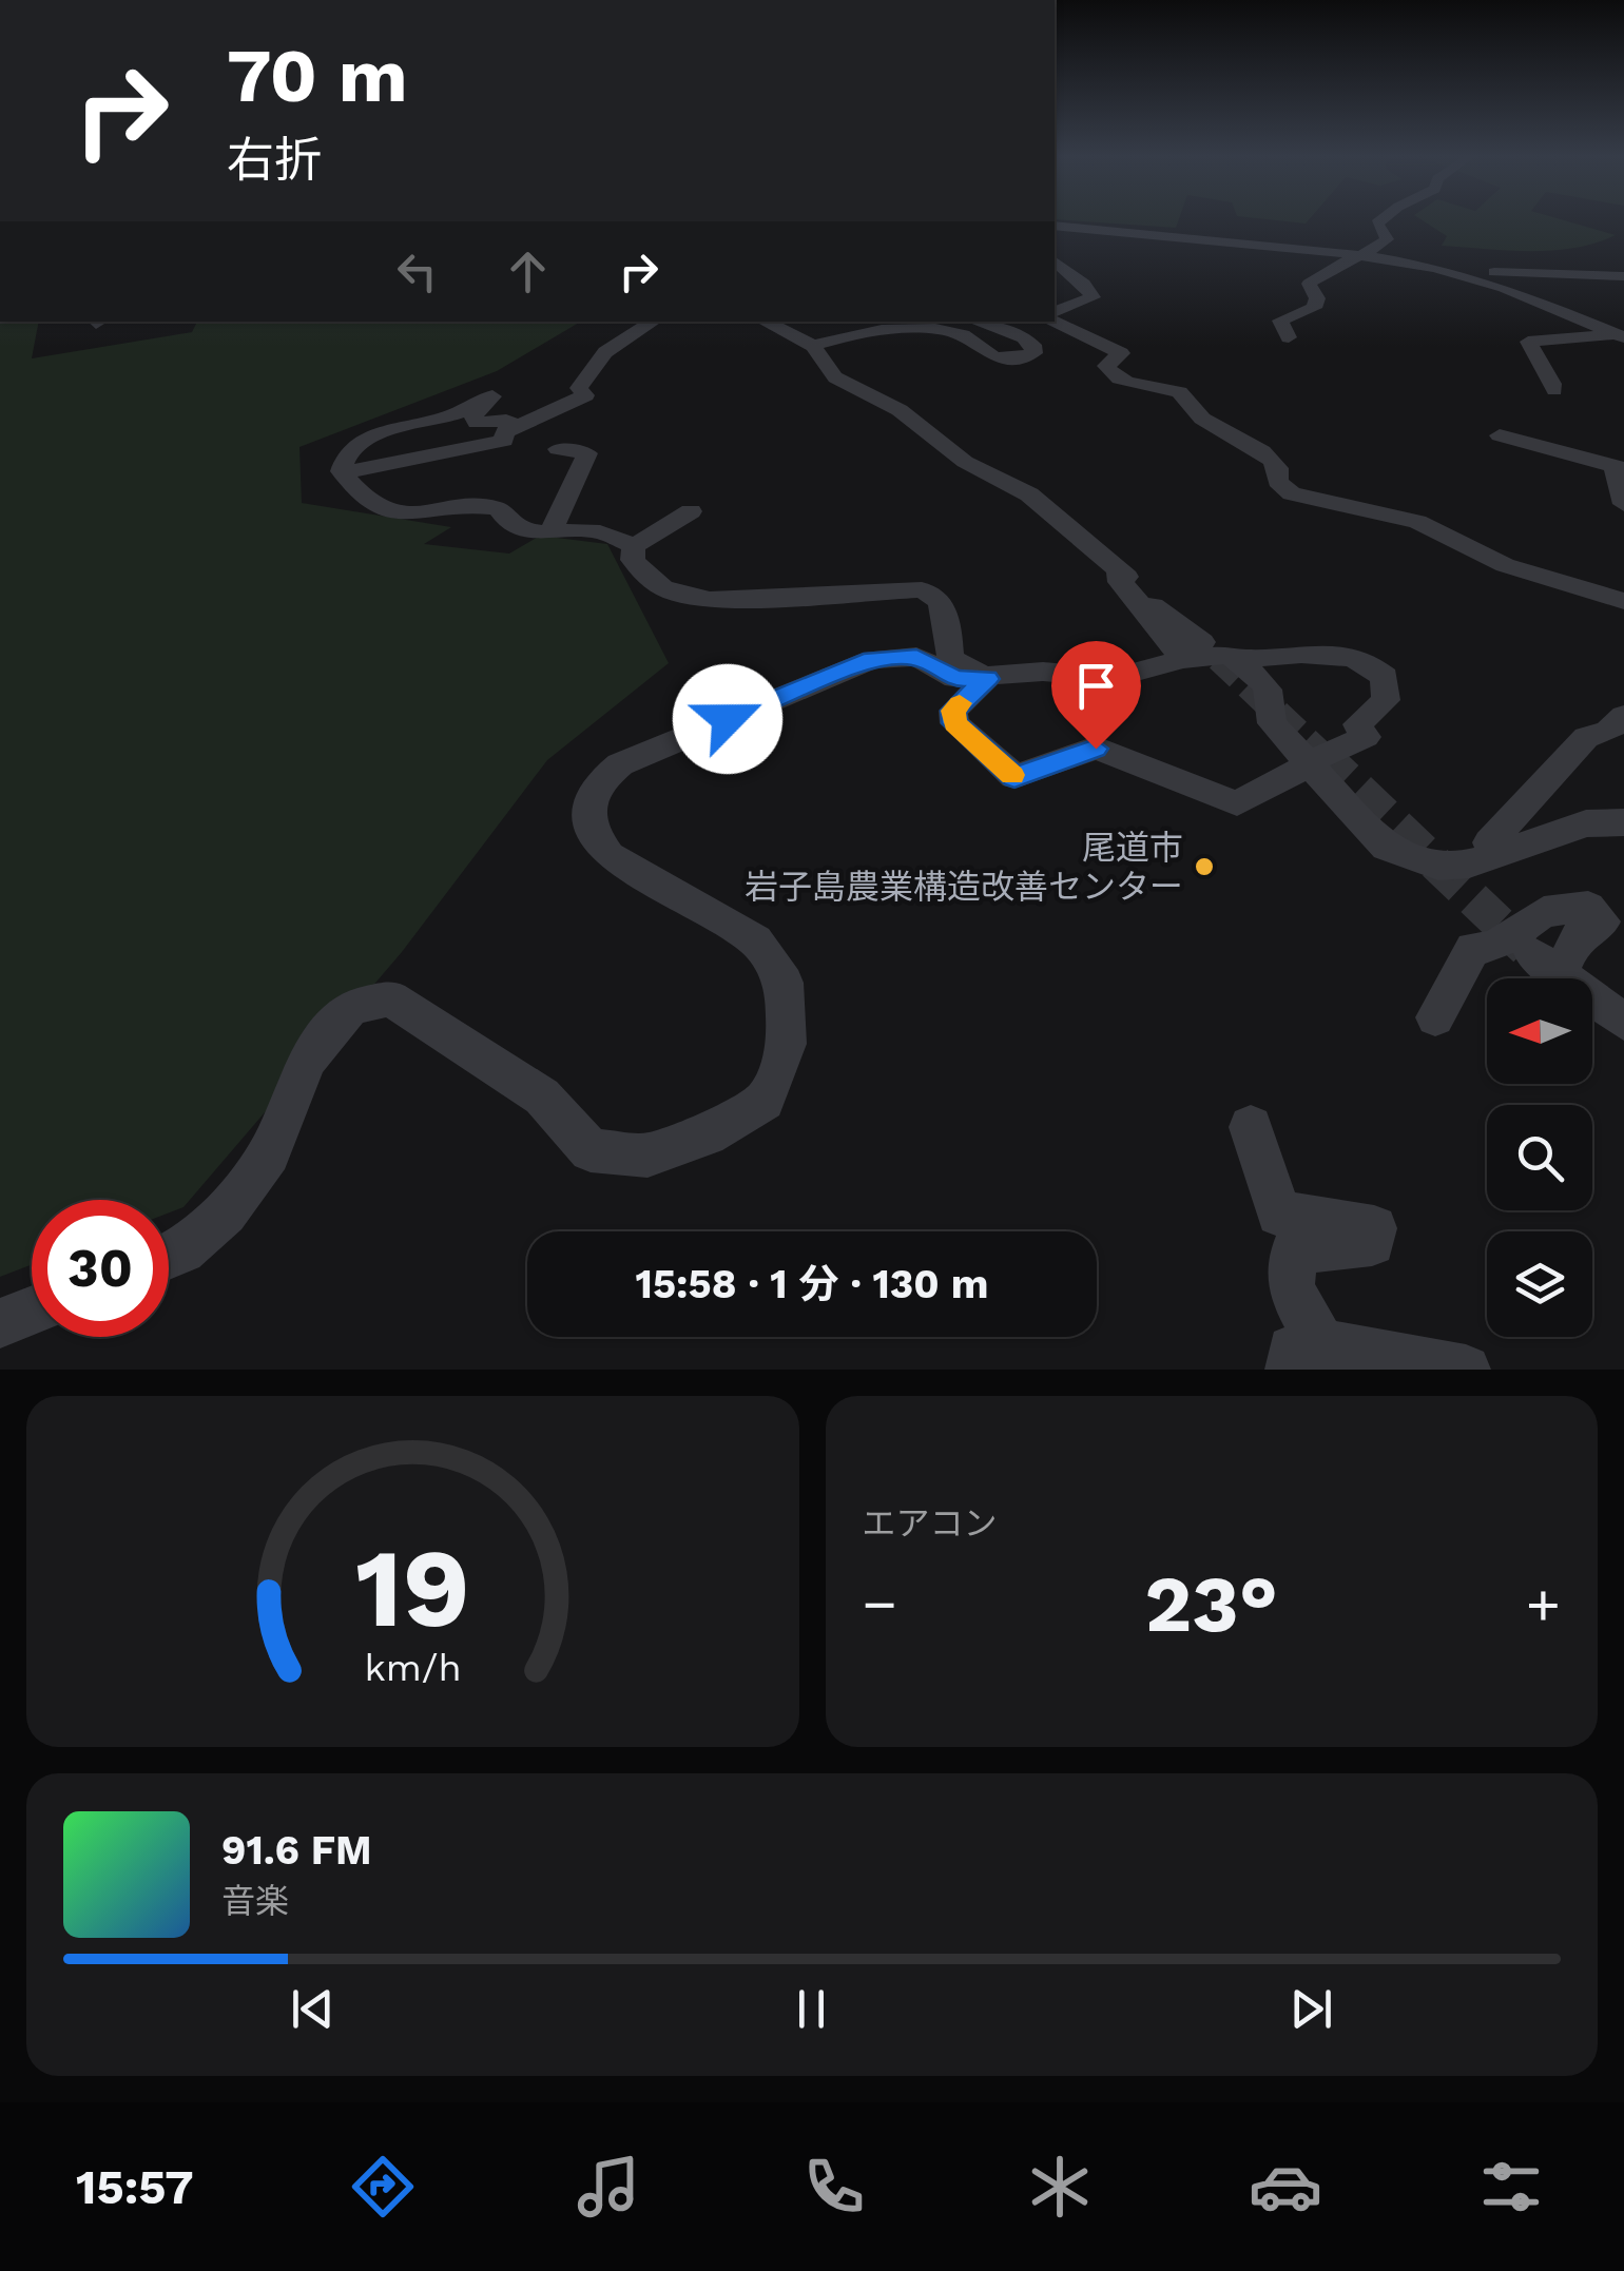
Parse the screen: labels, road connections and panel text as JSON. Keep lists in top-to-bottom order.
{
  "places": ["尾道市 岩子島農業構造改善センター"],
  "north": "left",
  "page": {
    "turn": ["70 m", "右折"],
    "limit": "30",
    "trip": "15:58 · 1 分 · 130 m",
    "tile": "エアコン",
    "heat": ["−", "23°", "+"],
    "song": ["91.6 FM", "音楽"],
    "tabs": "15:57",
    "gauge": ["19", "km/h"]
  }
}
